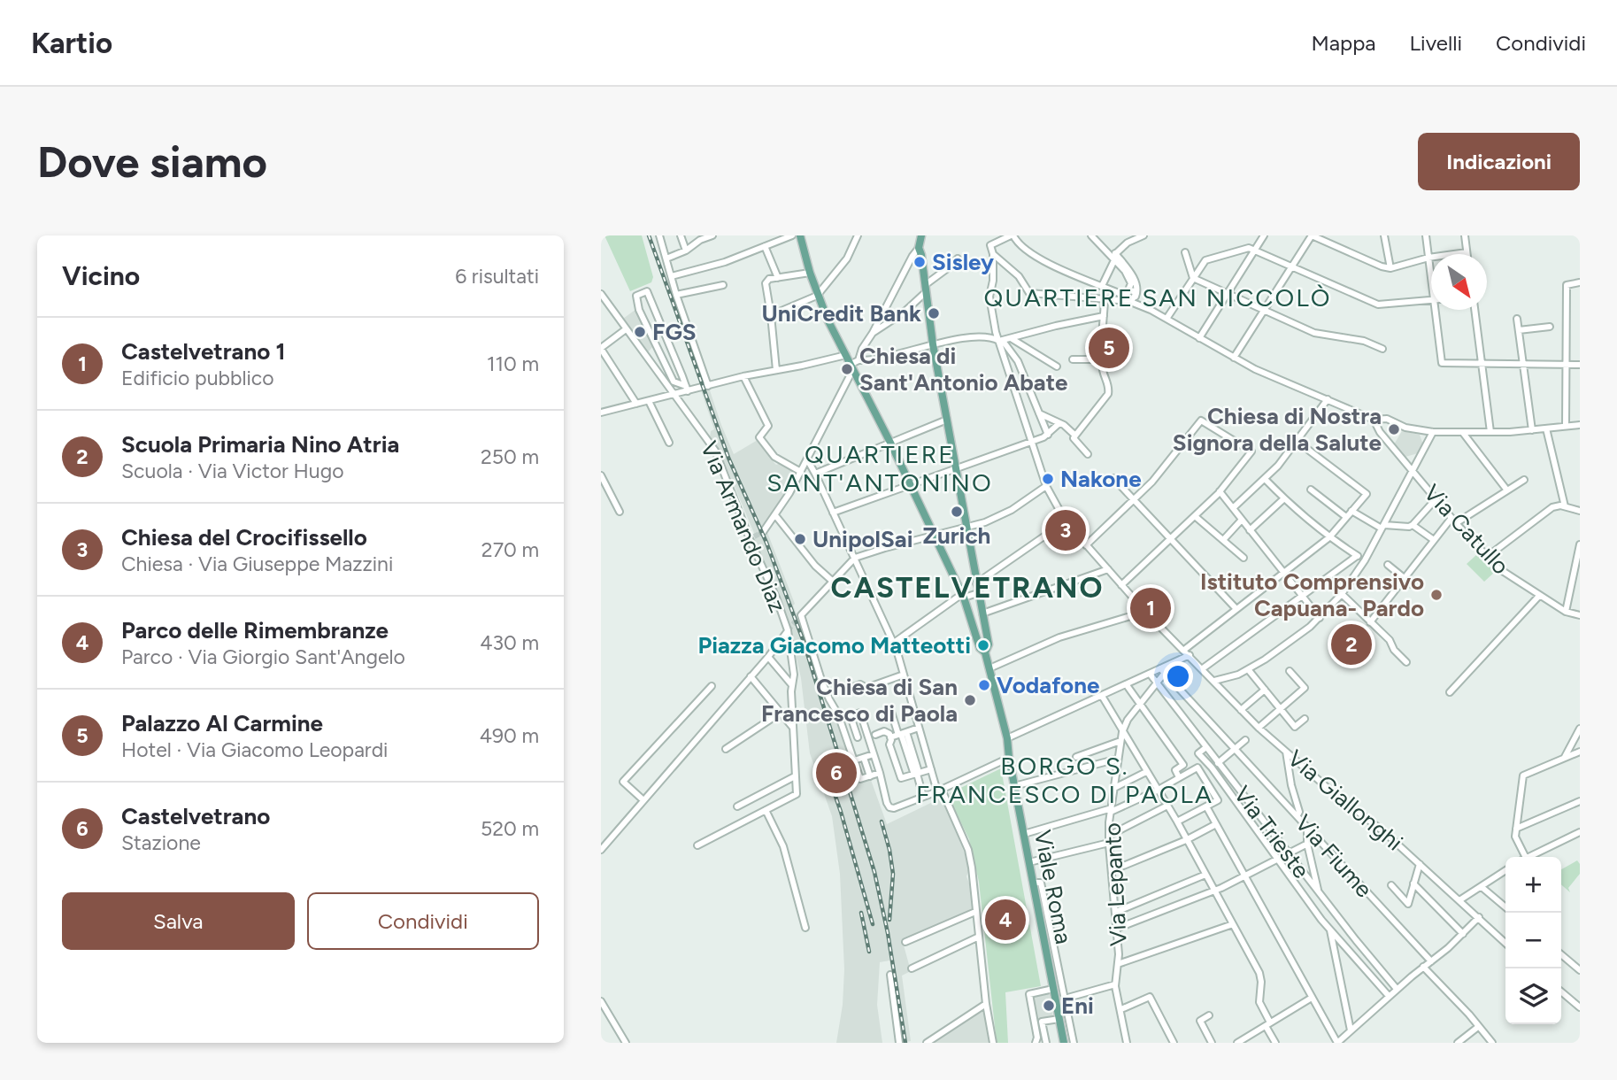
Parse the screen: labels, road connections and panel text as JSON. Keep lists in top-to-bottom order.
{
  "streets": {
    "main road": ["Viale Roma"],
    "street": [
      "Via Armando Diaz",
      "Via Catullo",
      "Via Giallonghi",
      "Via Trieste",
      "Via Fiume",
      "Via Lepanto"
    ]
  },
  "districts": [
    "QUARTIERE SAN NICCOLÒ",
    "QUARTIERE SANT'ANTONINO",
    "CASTELVETRANO",
    "BORGO S. FRANCESCO DI PAOLA"
  ],
  "places": [
    "Sisley",
    "UniCredit Bank",
    "FGS",
    "Chiesa di Sant'Antonio Abate",
    "Chiesa di Nostra Signora della Salute",
    "Nakone",
    "Zurich",
    "UnipolSai",
    "Istituto Comprensivo Capuana- Pardo",
    "Piazza Giacomo Matteotti",
    "Vodafone",
    "Chiesa di San Francesco di Paola",
    "Eni"
  ],
  "north": "bottom right",
  "page": {
    "header": "Kartio",
    "nav": ["Mappa", "Livelli", "Condividi"],
    "buttons": [
      "Indicazioni",
      ["Salva", "Condividi"]
    ],
    "title": "Dove siamo",
    "heading": ["Vicino", "6 risultati"],
    "list": [
      {
        "mark": "1",
        "name": "Castelvetrano 1",
        "note": "Edificio pubblico",
        "value": "110 m"
      },
      {
        "mark": "2",
        "name": "Scuola Primaria Nino Atria",
        "note": "Scuola · Via Victor Hugo",
        "value": "250 m"
      },
      {
        "mark": "3",
        "name": "Chiesa del Crocifissello",
        "note": "Chiesa · Via Giuseppe Mazzini",
        "value": "270 m"
      },
      {
        "mark": "4",
        "name": "Parco delle Rimembranze",
        "note": "Parco · Via Giorgio Sant'Angelo",
        "value": "430 m"
      },
      {
        "mark": "5",
        "name": "Palazzo Al Carmine",
        "note": "Hotel · Via Giacomo Leopardi",
        "value": "490 m"
      },
      {
        "mark": "6",
        "name": "Castelvetrano",
        "note": "Stazione",
        "value": "520 m"
      }
    ],
    "pins": [
      "5",
      "3",
      "1",
      "2",
      "6",
      "4"
    ],
    "map_buttons": ["+", "−"]
  }
}
